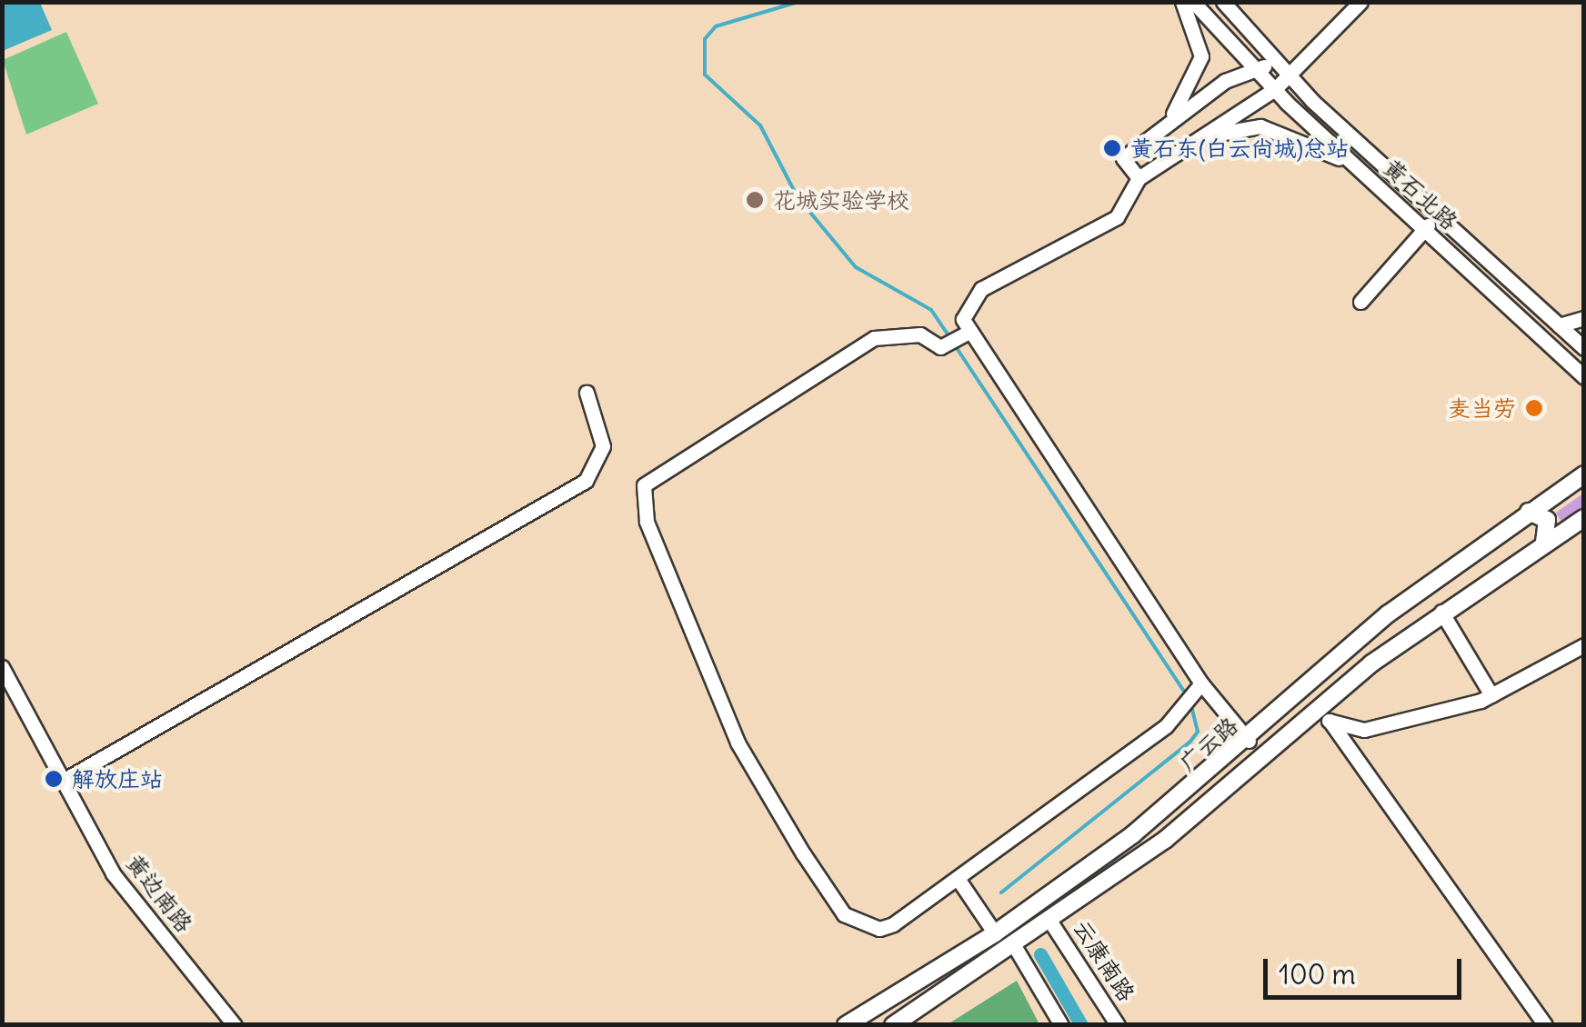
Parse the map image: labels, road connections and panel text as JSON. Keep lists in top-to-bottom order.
{
  "streets": {
    "main road": ["广云路"],
    "street": ["黄石北路", "黄边南路", "云康南路"]
  },
  "crossings": [
    ["广云路", "云康南路"]
  ],
  "places": [
    "黄石东(白云尚城)总站",
    "花城实验学校",
    "麦当劳",
    "解放庄站"
  ],
  "scale_bar": "100 m"
}
